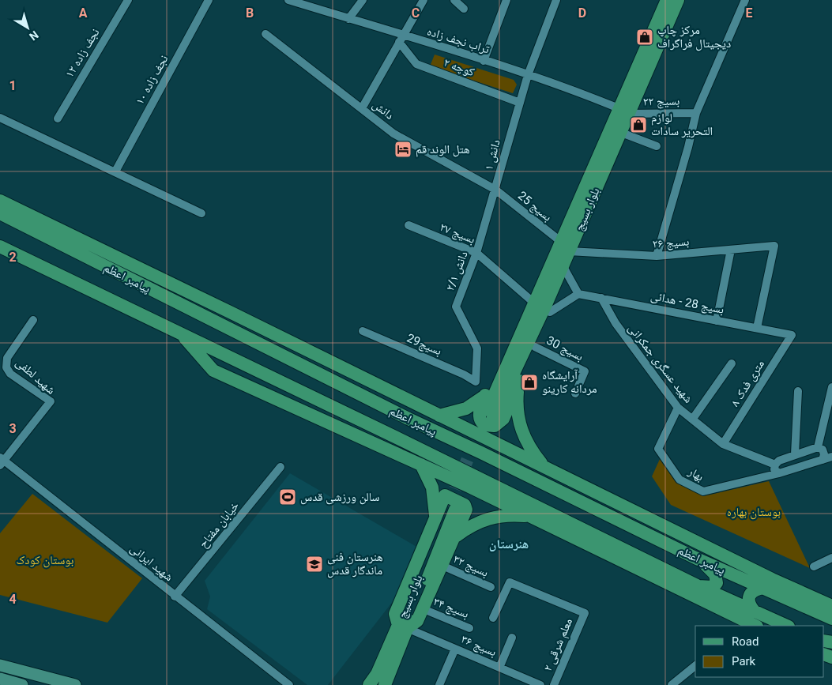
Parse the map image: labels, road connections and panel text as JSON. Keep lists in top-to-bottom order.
{
  "streets": {
    "main road": ["بلوار بسیج", "پیامبر اعظم"],
    "street": [
      "تراب نجف زاده",
      "نجف زاده ۱۲",
      "کوچه ۲",
      "نجف زاده ۱۰",
      "بسیج ۲۲",
      "دانش",
      "دانش ۱",
      "بسیج 25",
      "بسیج ۲۷",
      "بسیج ۲۶",
      "دانش ۲/۱",
      "بسیج 28 - هدائی",
      "بسیج29",
      "بسیج 30",
      "شهید عسگری جمکرانی",
      "شهید لطفی",
      "۸ متری فدک",
      "بهار",
      "خیابان مفتاح",
      "شهید ایرانی",
      "بسیج ۳۲",
      "بسیج ۳۴",
      "معلم شرقی ۲",
      "بسیج ۳۶"
    ]
  },
  "crossings": [
    ["تراب نجف زاده", "کوچه ۲"],
    ["تراب نجف زاده", "بسیج ۲۲"],
    ["تراب نجف زاده", "دانش ۱"],
    ["تراب نجف زاده", "بلوار بسیج"],
    ["کوچه ۲", "دانش ۱"],
    ["بسیج ۲۲", "بلوار بسیج"],
    ["دانش", "دانش ۱"],
    ["دانش", "بسیج 25"],
    ["دانش", "دانش ۲/۱"],
    ["دانش ۱", "بسیج 25"],
    ["دانش ۱", "دانش ۲/۱"],
    ["بسیج 25", "بلوار بسیج"],
    ["بسیج 25", "دانش ۲/۱"],
    ["بلوار بسیج", "بسیج ۲۷"],
    ["بلوار بسیج", "بسیج ۲۶"],
    ["بلوار بسیج", "بسیج ۳۶"],
    ["بسیج ۲۷", "دانش ۲/۱"],
    ["بسیج ۲۶", "بسیج 28 - هدائی"],
    ["دانش ۲/۱", "بسیج29"],
    ["بسیج 28 - هدائی", "شهید عسگری جمکرانی"],
    ["بسیج 28 - هدائی", "۸ متری فدک"],
    ["شهید عسگری جمکرانی", "۸ متری فدک"],
    ["شهید عسگری جمکرانی", "بهار"],
    ["شهید لطفی", "شهید ایرانی"],
    ["خیابان مفتاح", "شهید ایرانی"]
  ],
  "districts": ["هنرستان"],
  "parks": ["بوستان بهاره", "بوستان کودک"],
  "places": {
    "shop": ["مرکز چاپ دیجیتال فراگراف", "لوازم التحریر سادات", "آرایشگاه مردانه کارینو"],
    "hotel": ["هتل الوند قم"],
    "sports": ["سالن ورزشی قدس"],
    "school or university": ["هنرستان فنی ماندگار قدس"]
  },
  "legend": ["Road", "Park"],
  "north": "bottom right",
  "grid": {
    "columns": [
      "A",
      "B",
      "C",
      "D",
      "E"
    ],
    "rows": [
      "1",
      "2",
      "3",
      "4"
    ]
  }
}
